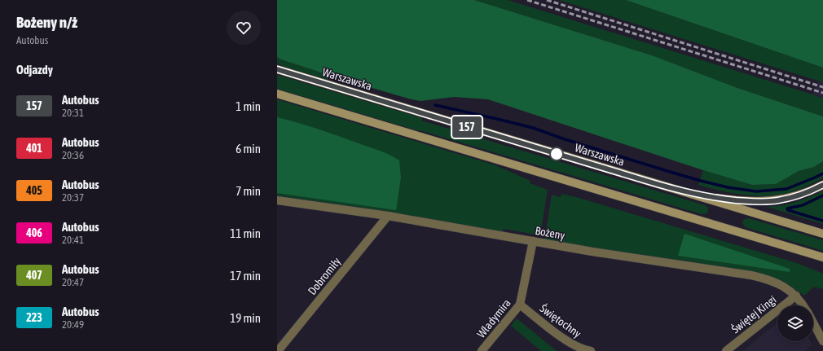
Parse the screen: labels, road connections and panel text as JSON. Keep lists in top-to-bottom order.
{
  "streets": {
    "main road": ["Warszawska"],
    "street": [
      "Bożeny",
      "Dobromiły",
      "Świętej Kingi",
      "Władymira",
      "Świętochny"
    ]
  },
  "crossings": [
    ["Bożeny", "Dobromiły"],
    ["Bożeny", "Świętej Kingi"],
    ["Bożeny", "Władymira"],
    ["Władymira", "Świętochny"]
  ],
  "lines": ["bus line 157"],
  "page": {
    "heading": [
      ["Bożeny n/ż", "Autobus"],
      "Odjazdy"
    ],
    "on_map": "157",
    "list": [
      {
        "mark": "157",
        "name": "Autobus",
        "note": "20:31",
        "value": "1 min"
      },
      {
        "mark": "401",
        "name": "Autobus",
        "note": "20:36",
        "value": "6 min"
      },
      {
        "mark": "405",
        "name": "Autobus",
        "note": "20:37",
        "value": "7 min"
      },
      {
        "mark": "406",
        "name": "Autobus",
        "note": "20:41",
        "value": "11 min"
      },
      {
        "mark": "407",
        "name": "Autobus",
        "note": "20:47",
        "value": "17 min"
      },
      {
        "mark": "223",
        "name": "Autobus",
        "note": "20:49",
        "value": "19 min"
      }
    ]
  }
}
